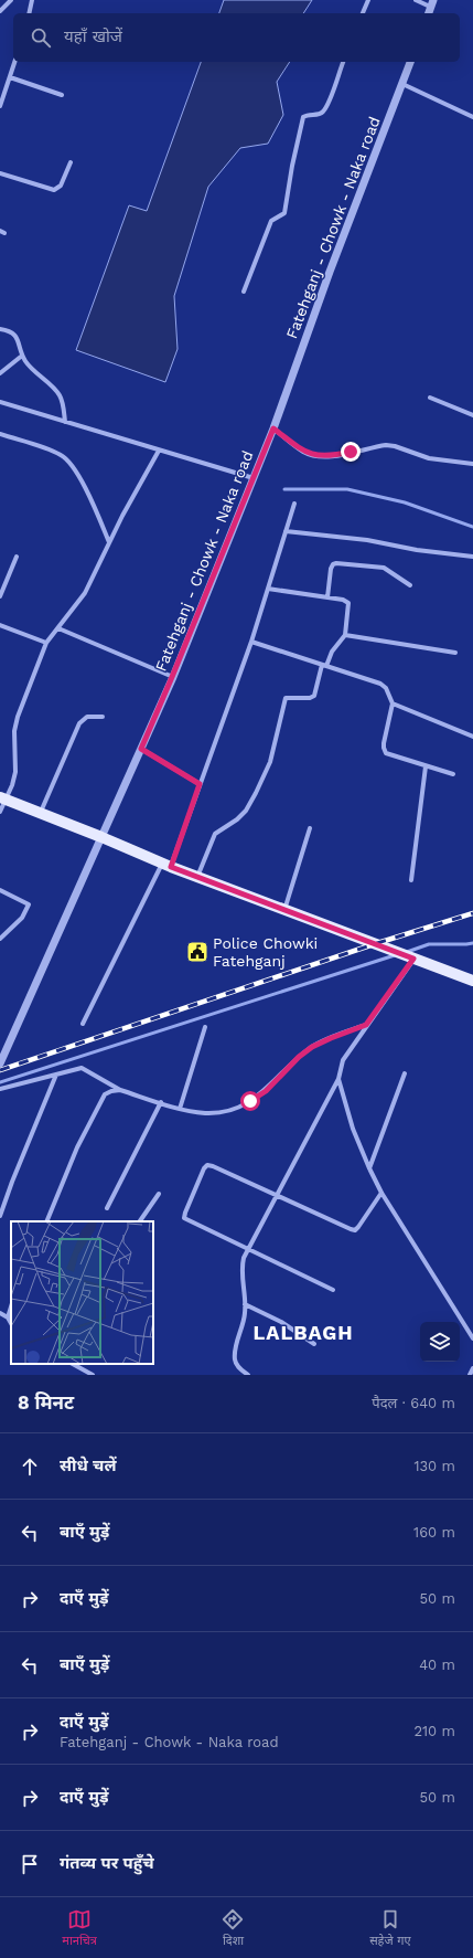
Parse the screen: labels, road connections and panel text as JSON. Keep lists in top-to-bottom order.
{
  "streets": {
    "street": ["Fatehganj - Chowk - Naka road"]
  },
  "districts": ["LALBAGH"],
  "places": {
    "public building": ["Police Chowki Fatehganj"]
  },
  "page": {
    "search": "यहाँ खोजें",
    "heading": ["8 मिनट", "पैदल · 640 m"],
    "list": [
      ["सीधे चलें", "130 m"],
      ["बाएँ मुड़ें", "160 m"],
      ["दाएँ मुड़ें", "50 m"],
      ["बाएँ मुड़ें", "40 m"],
      ["दाएँ मुड़ें", "Fatehganj - Chowk - Naka road", "210 m"],
      ["दाएँ मुड़ें", "50 m"],
      "गंतव्य पर पहुँचे"
    ],
    "nav": ["मानचित्र", "दिशा", "सहेजे गए"]
  }
}
